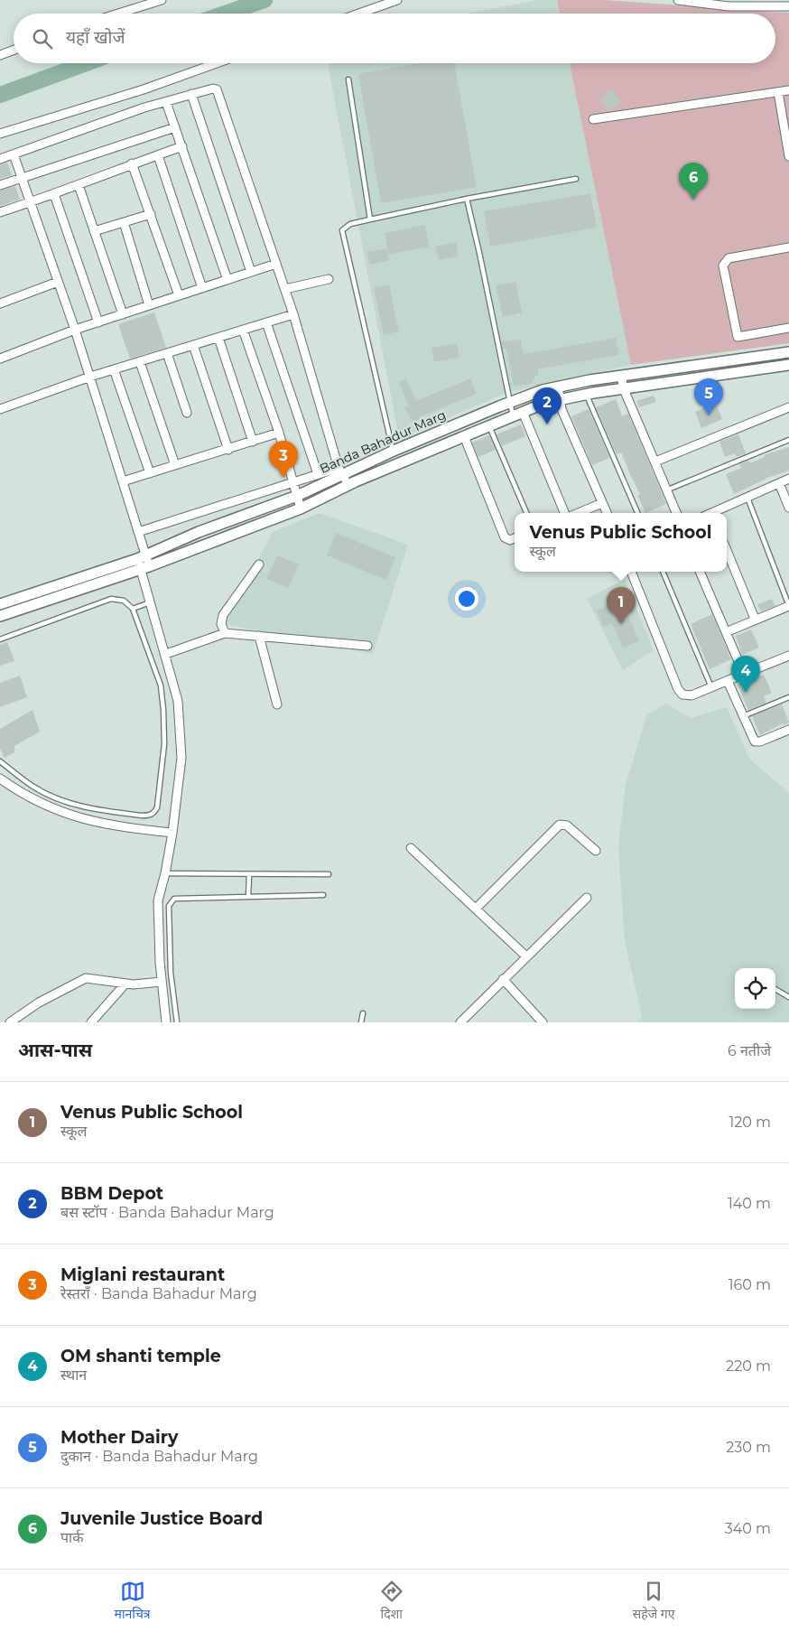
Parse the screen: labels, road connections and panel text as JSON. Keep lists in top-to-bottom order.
{
  "streets": {
    "street": ["Banda Bahadur Marg"]
  },
  "page": {
    "search": "यहाँ खोजें",
    "pins": [
      "6",
      "5",
      "2",
      "3",
      "1",
      "4"
    ],
    "popup": ["Venus Public School", "स्कूल"],
    "heading": ["आस-पास", "6 नतीजे"],
    "list": [
      {
        "mark": "1",
        "name": "Venus Public School",
        "note": "स्कूल",
        "value": "120 m"
      },
      {
        "mark": "2",
        "name": "BBM Depot",
        "note": "बस स्टॉप · Banda Bahadur Marg",
        "value": "140 m"
      },
      {
        "mark": "3",
        "name": "Miglani restaurant",
        "note": "रेस्तराँ · Banda Bahadur Marg",
        "value": "160 m"
      },
      {
        "mark": "4",
        "name": "OM shanti temple",
        "note": "स्थान",
        "value": "220 m"
      },
      {
        "mark": "5",
        "name": "Mother Dairy",
        "note": "दुकान · Banda Bahadur Marg",
        "value": "230 m"
      },
      {
        "mark": "6",
        "name": "Juvenile Justice Board",
        "note": "पार्क",
        "value": "340 m"
      }
    ],
    "nav": ["मानचित्र", "दिशा", "सहेजे गए"]
  }
}
